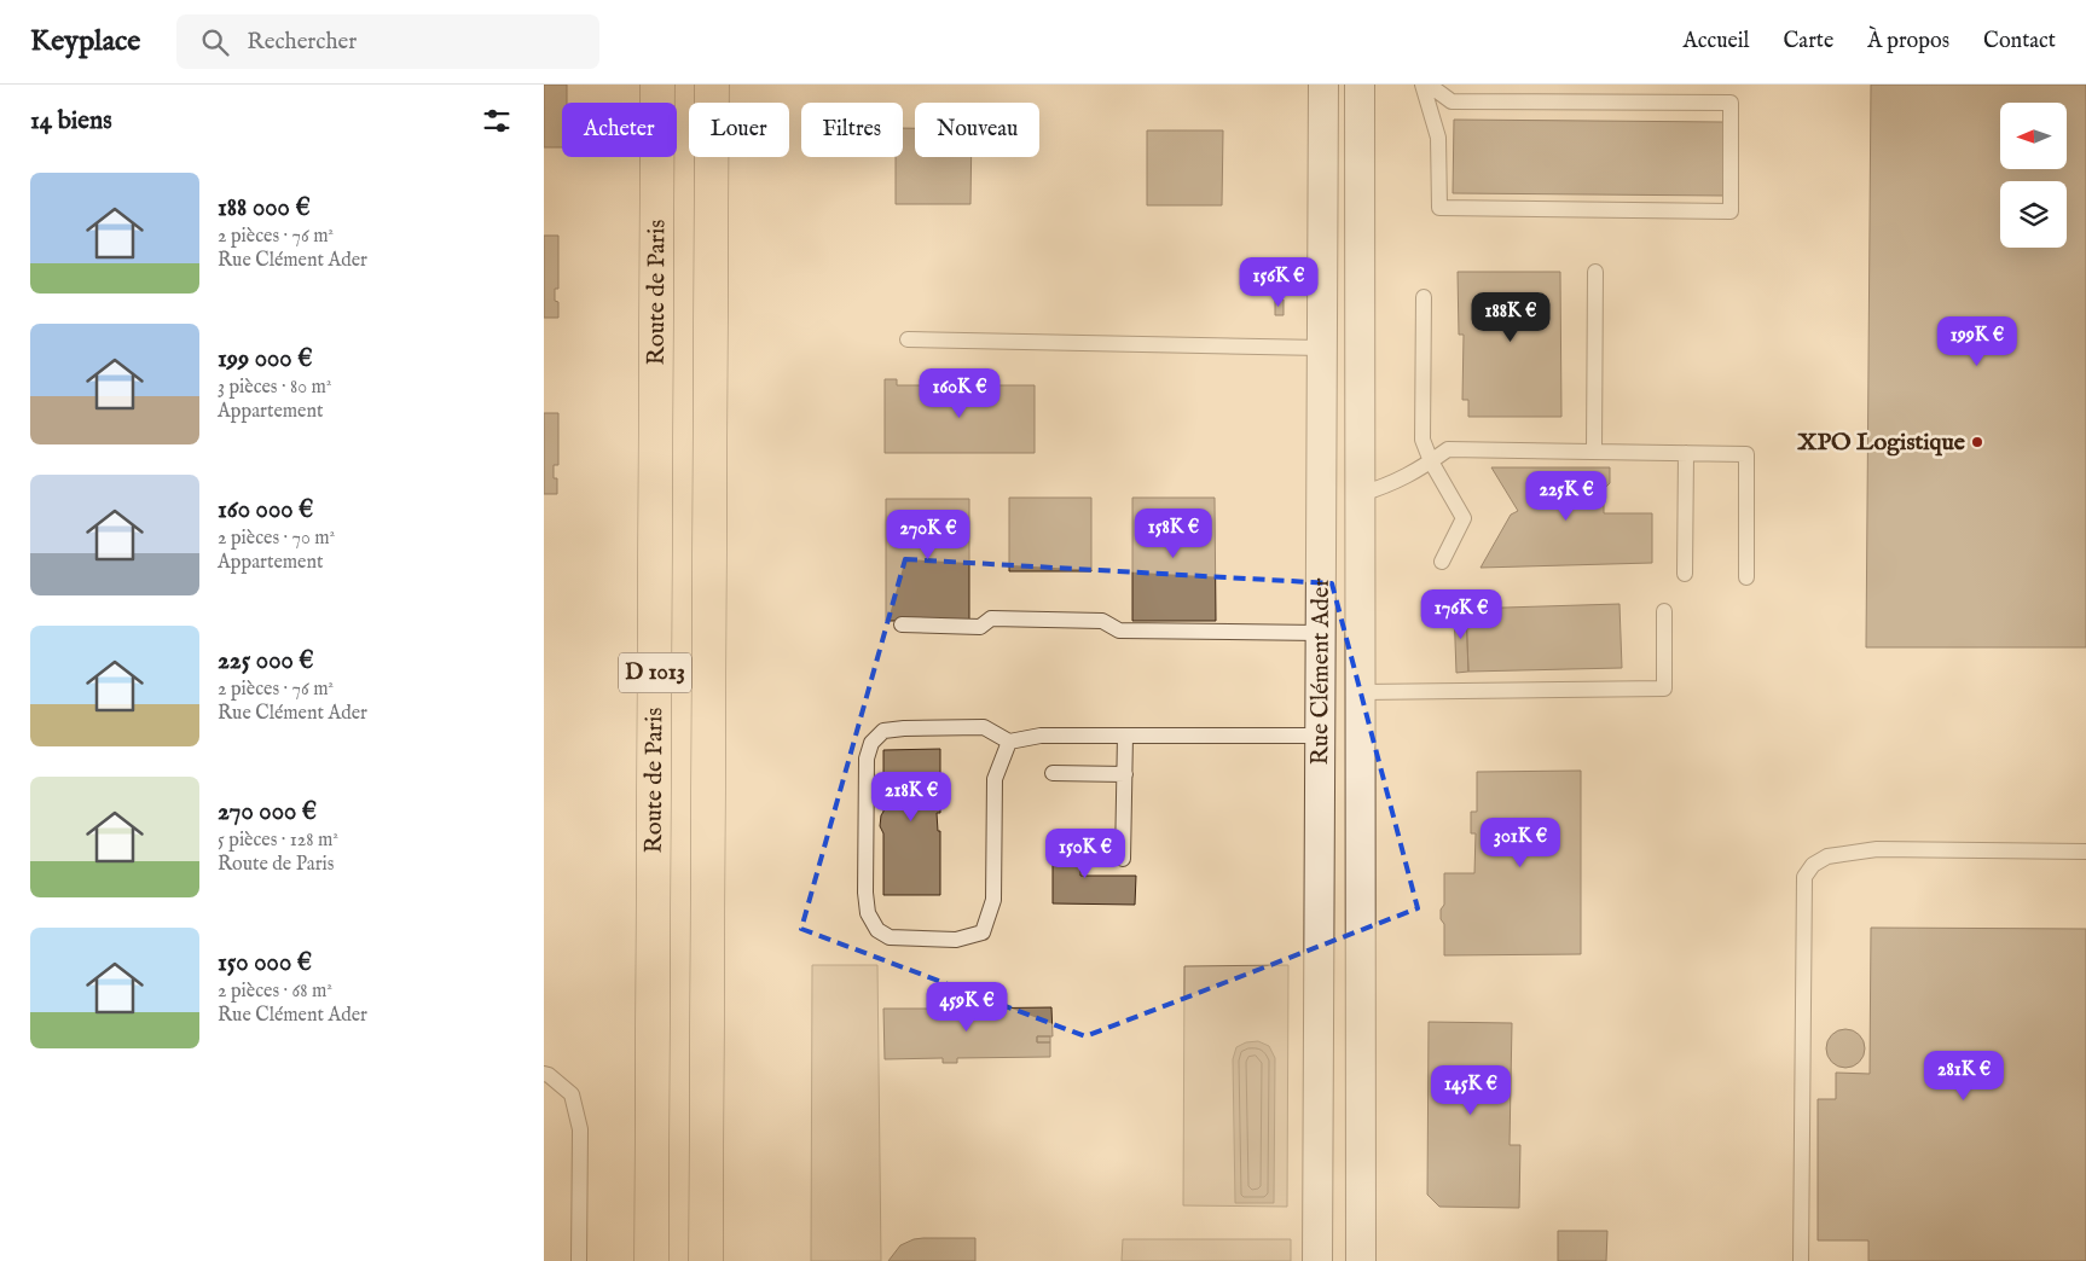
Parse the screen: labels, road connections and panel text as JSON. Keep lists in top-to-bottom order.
{
  "streets": {
    "main road": ["Route de Paris", "D 1013"],
    "street": ["Rue Clément Ader"]
  },
  "places": ["XPO Logistique"],
  "north": "left",
  "page": {
    "header": "Keyplace",
    "search": "Rechercher",
    "nav": [
      "Accueil",
      "Carte",
      "À propos",
      "Contact"
    ],
    "heading": "14 biens",
    "chip": [
      "Acheter",
      "Louer",
      "Filtres",
      "Nouveau"
    ],
    "list": [
      {
        "name": "188 000 €",
        "note": "2 pièces · 76 m² · Rue Clément Ader"
      },
      {
        "name": "199 000 €",
        "note": "3 pièces · 80 m² · Appartement"
      },
      {
        "name": "160 000 €",
        "note": "2 pièces · 70 m² · Appartement"
      },
      {
        "name": "225 000 €",
        "note": "2 pièces · 76 m² · Rue Clément Ader"
      },
      {
        "name": "270 000 €",
        "note": "5 pièces · 128 m² · Route de Paris"
      },
      {
        "name": "150 000 €",
        "note": "2 pièces · 68 m² · Rue Clément Ader"
      }
    ],
    "price": [
      "156K €",
      "188K €",
      "199K €",
      "160K €",
      "225K €",
      "158K €",
      "270K €",
      "176K €",
      "218K €",
      "301K €",
      "150K €",
      "459K €",
      "281K €",
      "145K €"
    ]
  }
}
